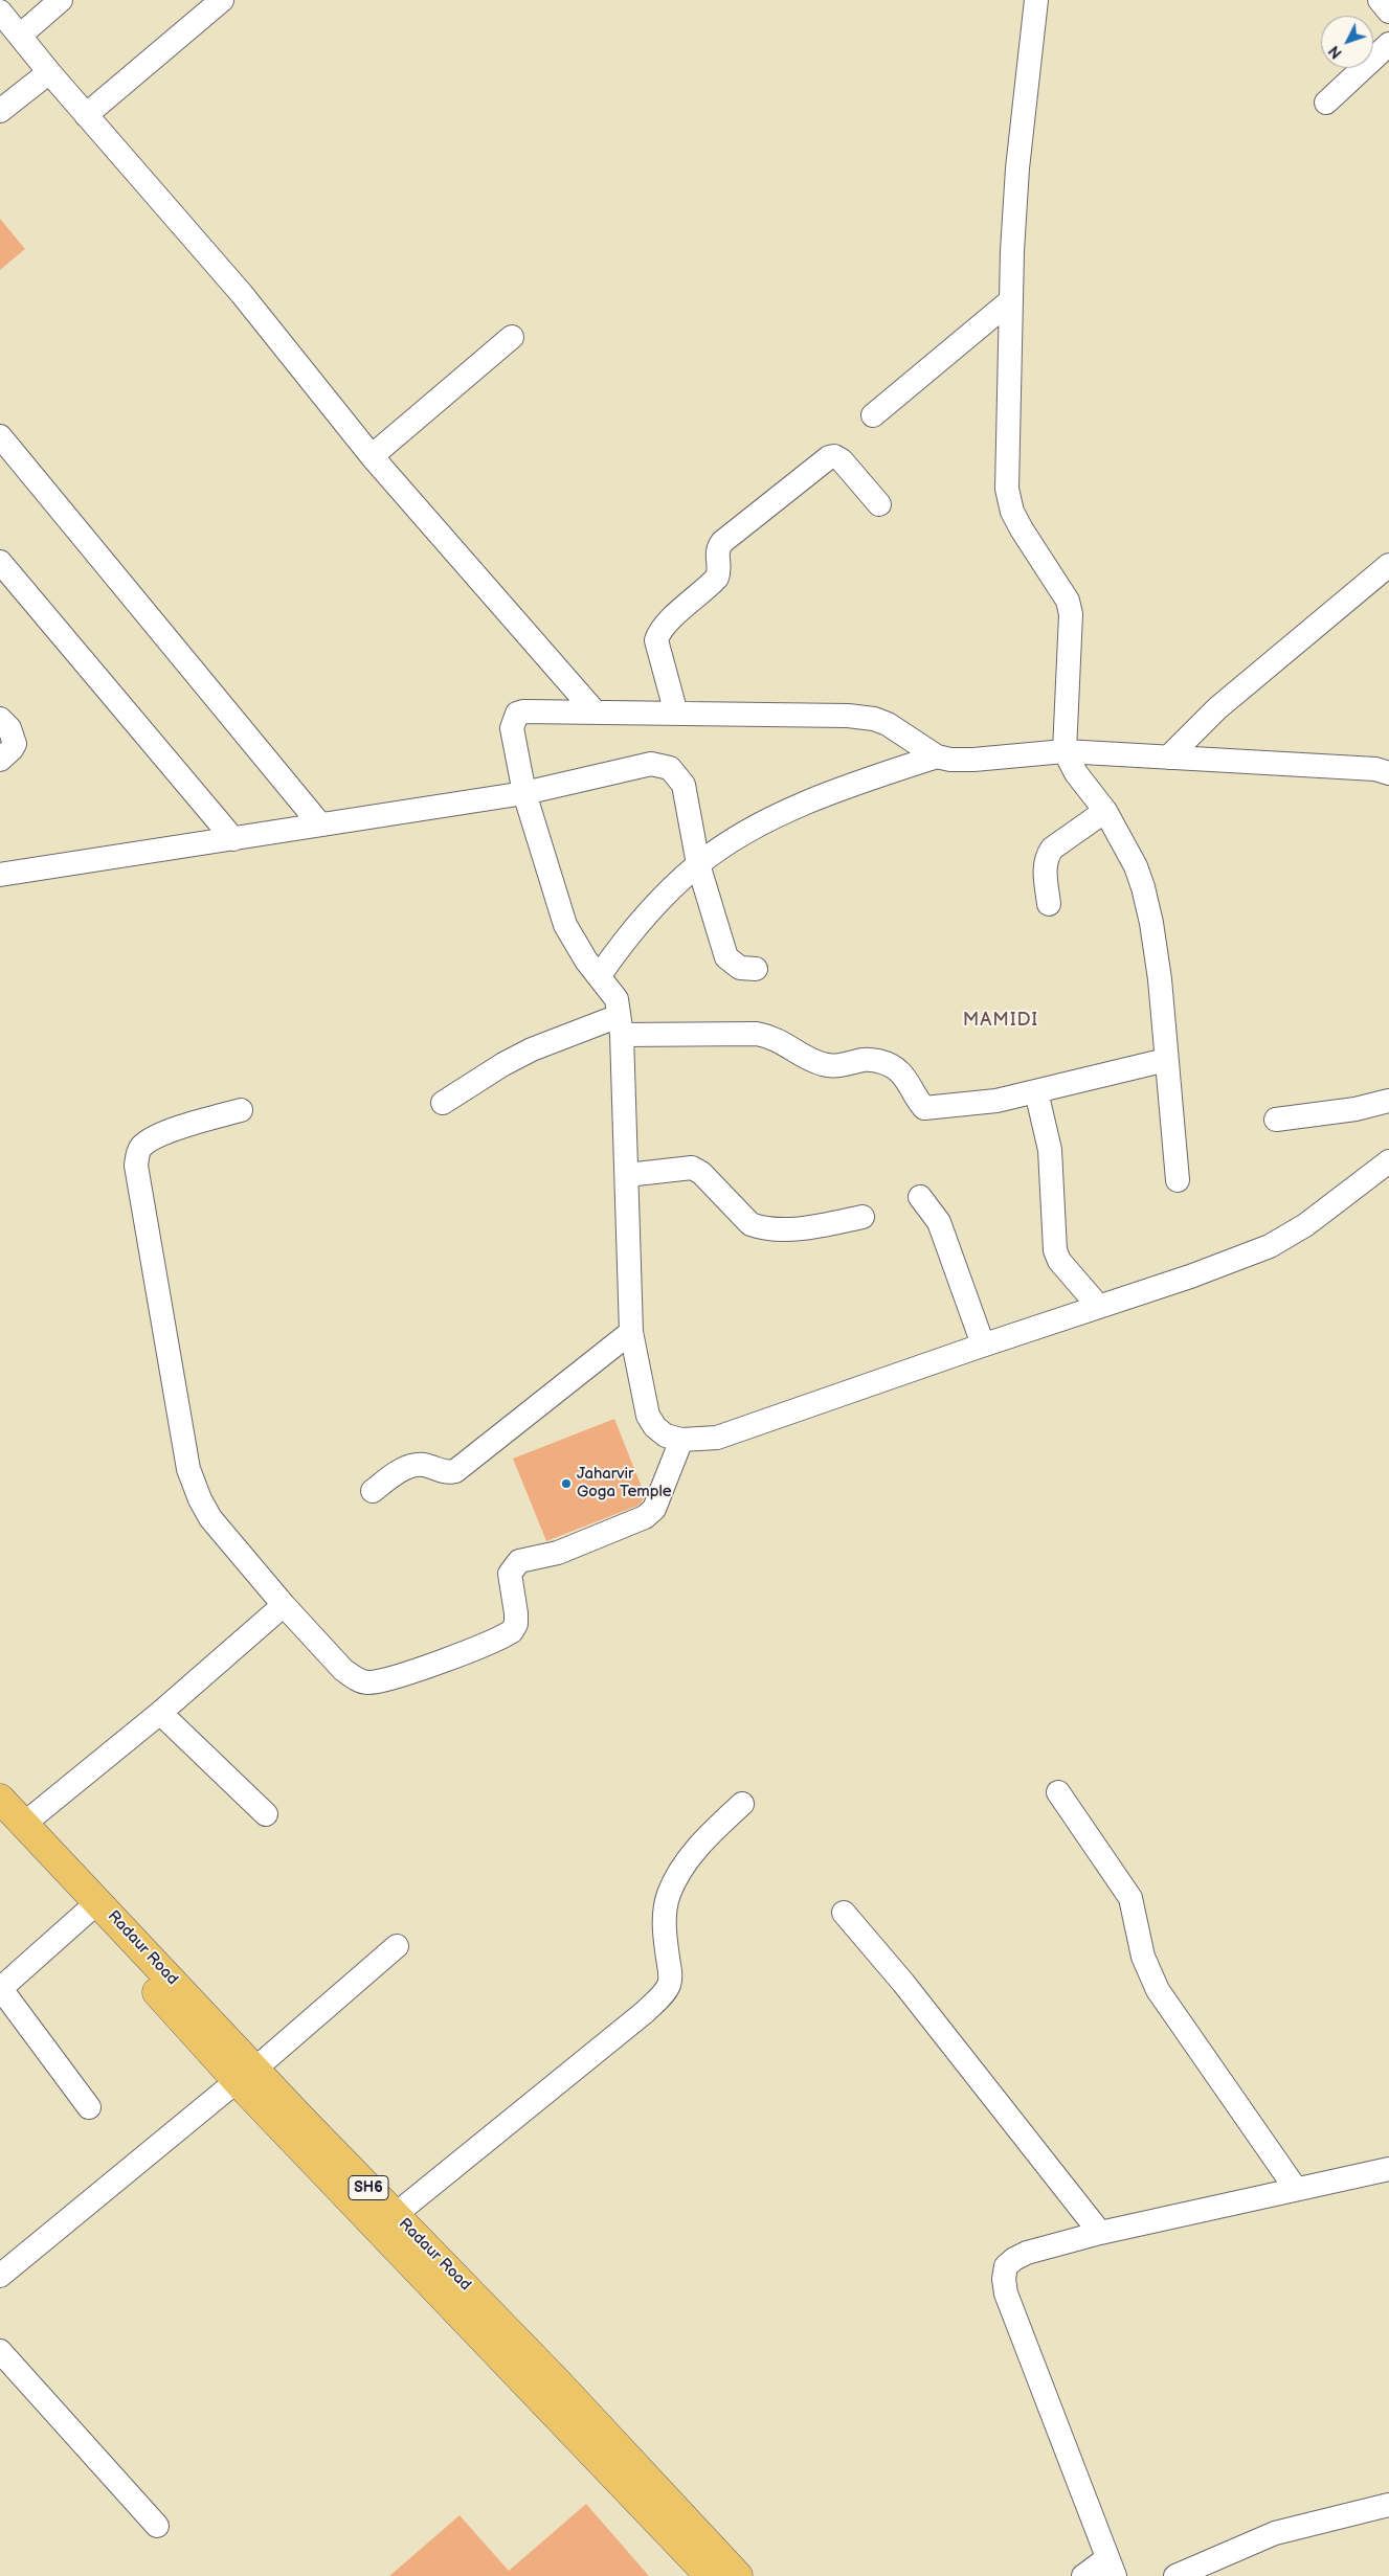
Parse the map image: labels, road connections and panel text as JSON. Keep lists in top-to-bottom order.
{
  "streets": {
    "main road": ["Radaur Road", "SH6"]
  },
  "districts": ["MAMIDI"],
  "places": ["Jaharvir Goga Temple"],
  "north": "bottom left"
}
